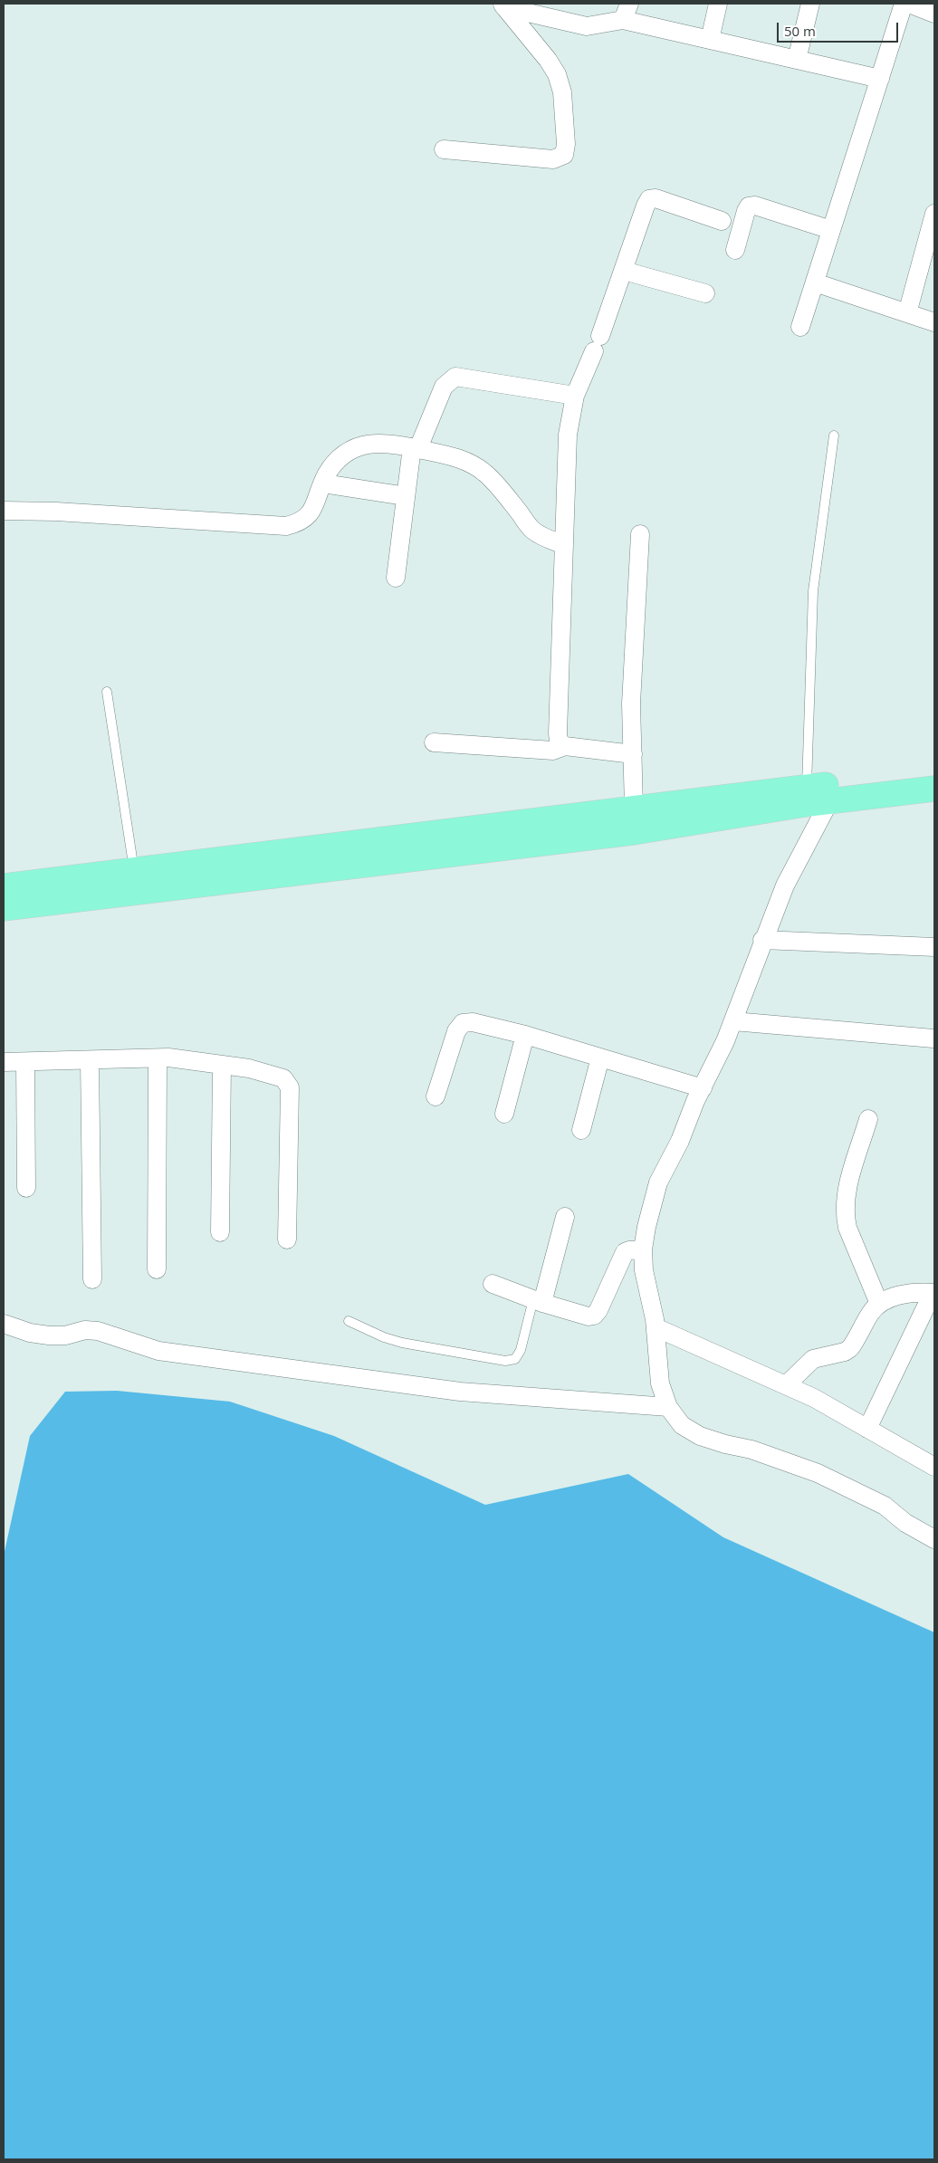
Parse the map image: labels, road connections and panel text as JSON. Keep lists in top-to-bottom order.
{
  "scale_bar": "50 m"
}
